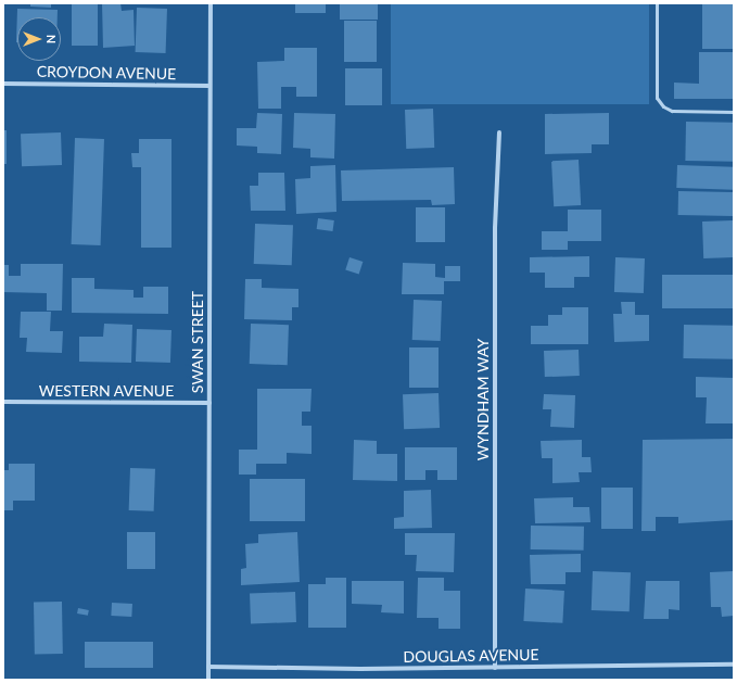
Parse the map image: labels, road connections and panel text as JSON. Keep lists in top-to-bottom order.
{
  "streets": {
    "street": [
      "CROYDON AVENUE",
      "SWAN STREET",
      "WESTERN AVENUE",
      "WYNDHAM WAY",
      "DOUGLAS AVENUE"
    ]
  },
  "crossings": [
    ["CROYDON AVENUE", "SWAN STREET"],
    ["SWAN STREET", "WESTERN AVENUE"],
    ["SWAN STREET", "DOUGLAS AVENUE"],
    ["WYNDHAM WAY", "DOUGLAS AVENUE"]
  ],
  "north": "right"
}
